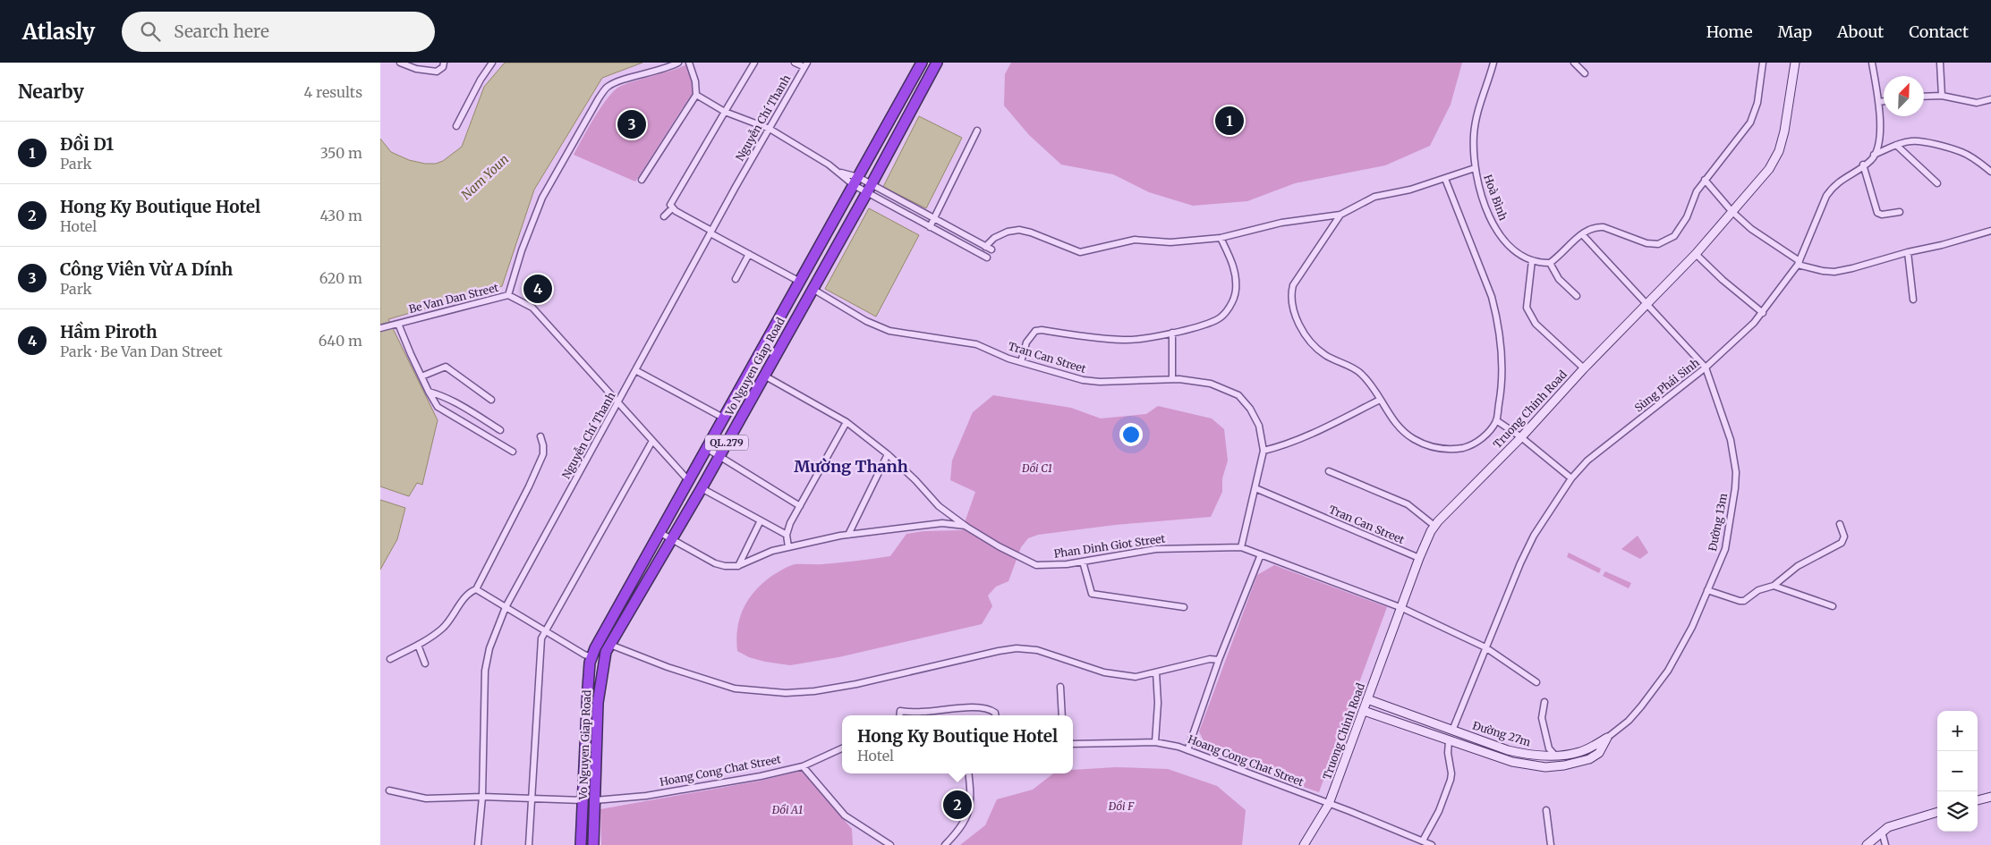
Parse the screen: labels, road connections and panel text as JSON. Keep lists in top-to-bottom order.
{
  "streets": {
    "highway": ["Vo Nguyen Giap Road", "QL.279"],
    "street": [
      "Nguyễn Chí Thanh",
      "Hoà Bình",
      "Be Van Dan Street",
      "Tran Can Street",
      "Sùng Phái Sinh",
      "Truong Chinh Road",
      "Đường 13m",
      "Phan Dinh Giot Street",
      "Đường 27m",
      "Hoang Cong Chat Street"
    ]
  },
  "crossings": [
    ["Nguyễn Chí Thanh", "Be Van Dan Street"],
    ["Be Van Dan Street", "Vo Nguyen Giap Road"],
    ["Tran Can Street", "Vo Nguyen Giap Road"],
    ["Tran Can Street", "Truong Chinh Road"],
    ["Tran Can Street", "Phan Dinh Giot Street"],
    ["Vo Nguyen Giap Road", "Phan Dinh Giot Street"],
    ["Vo Nguyen Giap Road", "Hoang Cong Chat Street"],
    ["Sùng Phái Sinh", "Đường 13m"],
    ["Sùng Phái Sinh", "Phan Dinh Giot Street"],
    ["Sùng Phái Sinh", "Đường 27m"],
    ["Truong Chinh Road", "Đường 13m"],
    ["Truong Chinh Road", "Phan Dinh Giot Street"],
    ["Truong Chinh Road", "Đường 27m"],
    ["Truong Chinh Road", "Hoang Cong Chat Street"],
    ["Đường 13m", "Đường 27m"]
  ],
  "districts": ["Mường Thanh"],
  "water": ["Nam Youn"],
  "parks": ["Đồi C1", "Đồi F", "Đồi A1"],
  "north": "top right",
  "page": {
    "header": "Atlasly",
    "search": "Search here",
    "nav": [
      "Home",
      "Map",
      "About",
      "Contact"
    ],
    "heading": ["Nearby", "4 results"],
    "pins": [
      "1",
      "3",
      "4",
      "2"
    ],
    "list": [
      {
        "mark": "1",
        "name": "Đồi D1",
        "note": "Park",
        "value": "350 m"
      },
      {
        "mark": "2",
        "name": "Hong Ky Boutique Hotel",
        "note": "Hotel",
        "value": "430 m"
      },
      {
        "mark": "3",
        "name": "Công Viên Vừ A Dính",
        "note": "Park",
        "value": "620 m"
      },
      {
        "mark": "4",
        "name": "Hầm Piroth",
        "note": "Park · Be Van Dan Street",
        "value": "640 m"
      }
    ],
    "map_buttons": ["+", "−"],
    "popup": ["Hong Ky Boutique Hotel", "Hotel"]
  }
}
